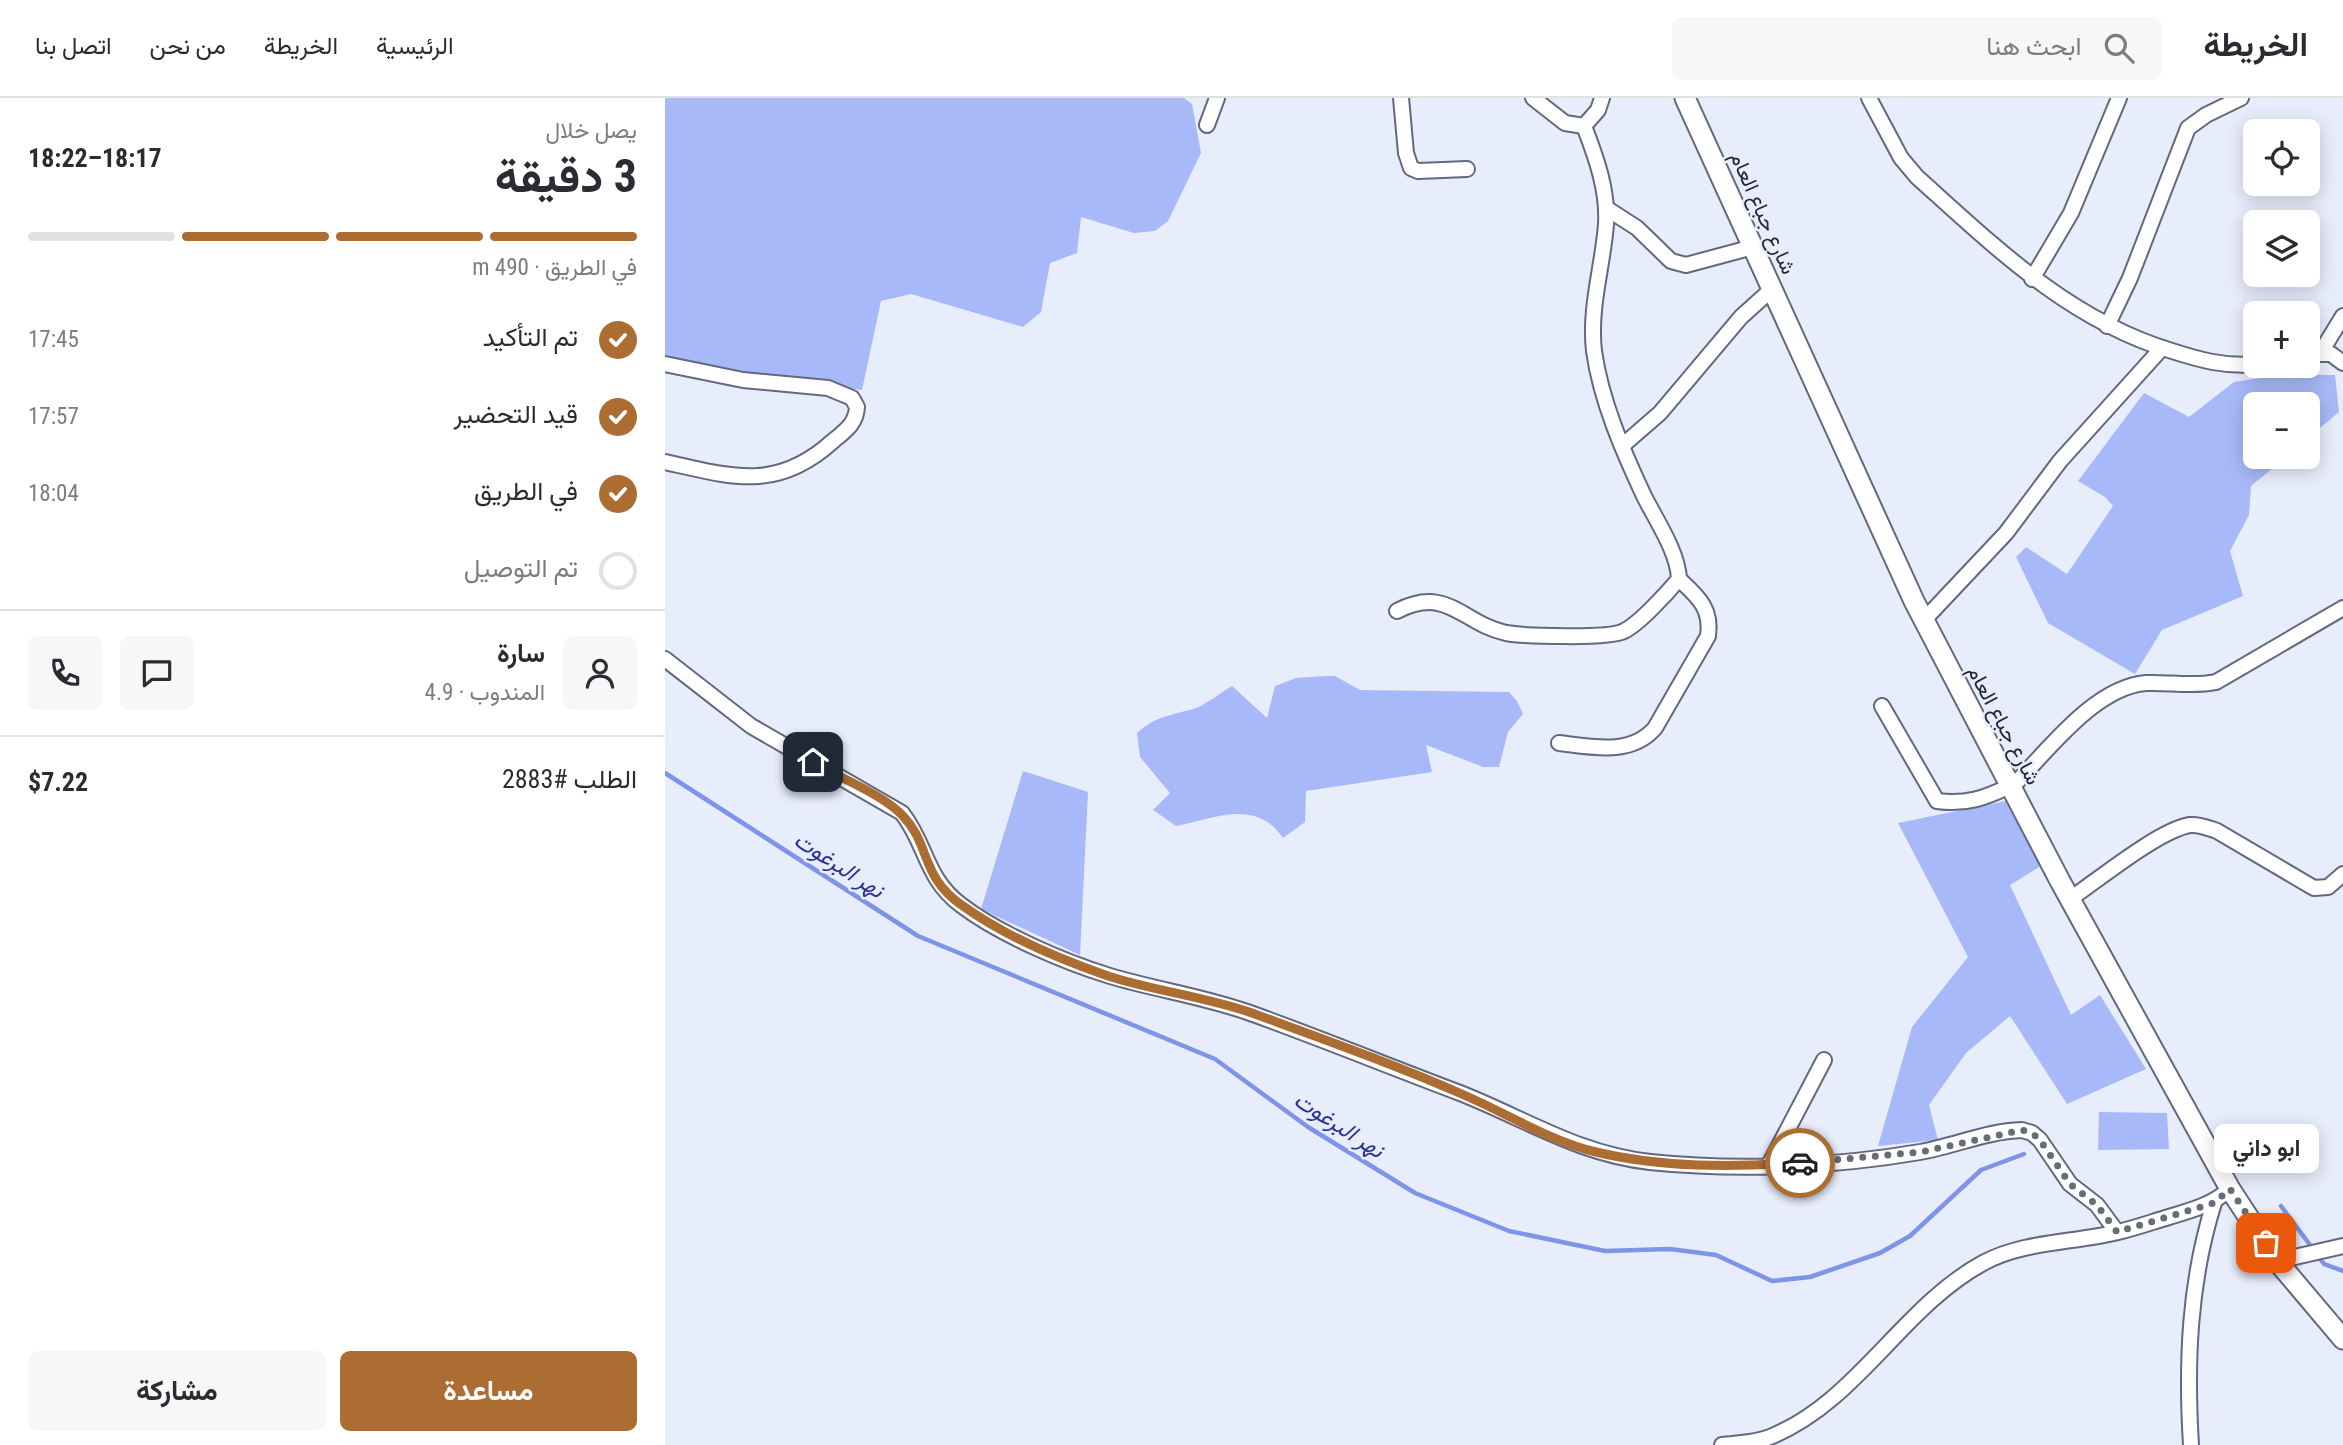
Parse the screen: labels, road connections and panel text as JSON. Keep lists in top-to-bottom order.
{
  "streets": {
    "main road": ["شارع جباع العام"]
  },
  "water": ["نهر البرغوت"],
  "places": ["ابو داني"],
  "page": {
    "header": "الخريطة",
    "search": "ابحث هنا",
    "nav": [
      "الرئيسية",
      "الخريطة",
      "من نحن",
      "اتصل بنا"
    ],
    "heading": ["3 دقيقة", "يصل خلال", "18:17–18:22"],
    "panel": [
      "سارة",
      "المندوب · 4.9",
      "الطلب #2883",
      "$7.22"
    ],
    "map_buttons": ["+", "−"],
    "bar": "في الطريق · 490 m",
    "list": [
      ["تم التأكيد", "17:45"],
      ["قيد التحضير", "17:57"],
      ["في الطريق", "18:04"],
      "تم التوصيل"
    ],
    "bubble": "ابو داني",
    "buttons": ["مساعدة", "مشاركة"]
  }
}
